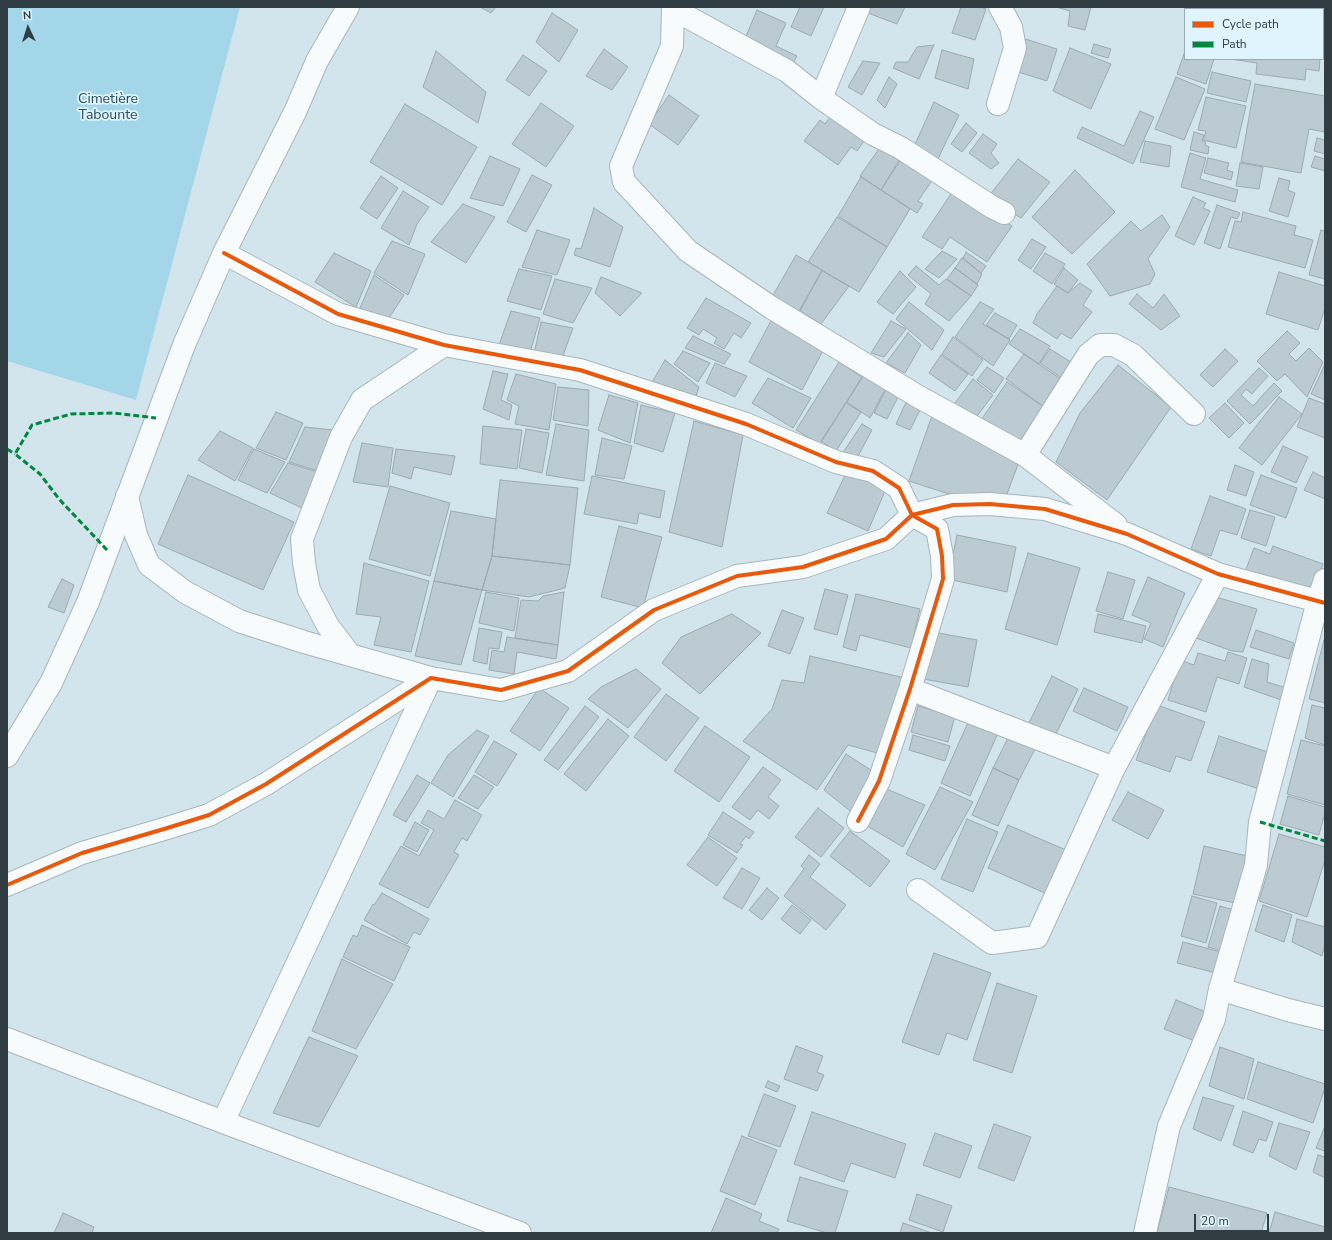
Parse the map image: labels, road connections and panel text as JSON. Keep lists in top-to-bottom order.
{
  "parks": ["Cimetière Tabounte"],
  "legend": ["Cycle path", "Path"],
  "scale_bar": "20 m",
  "north": "top"
}
